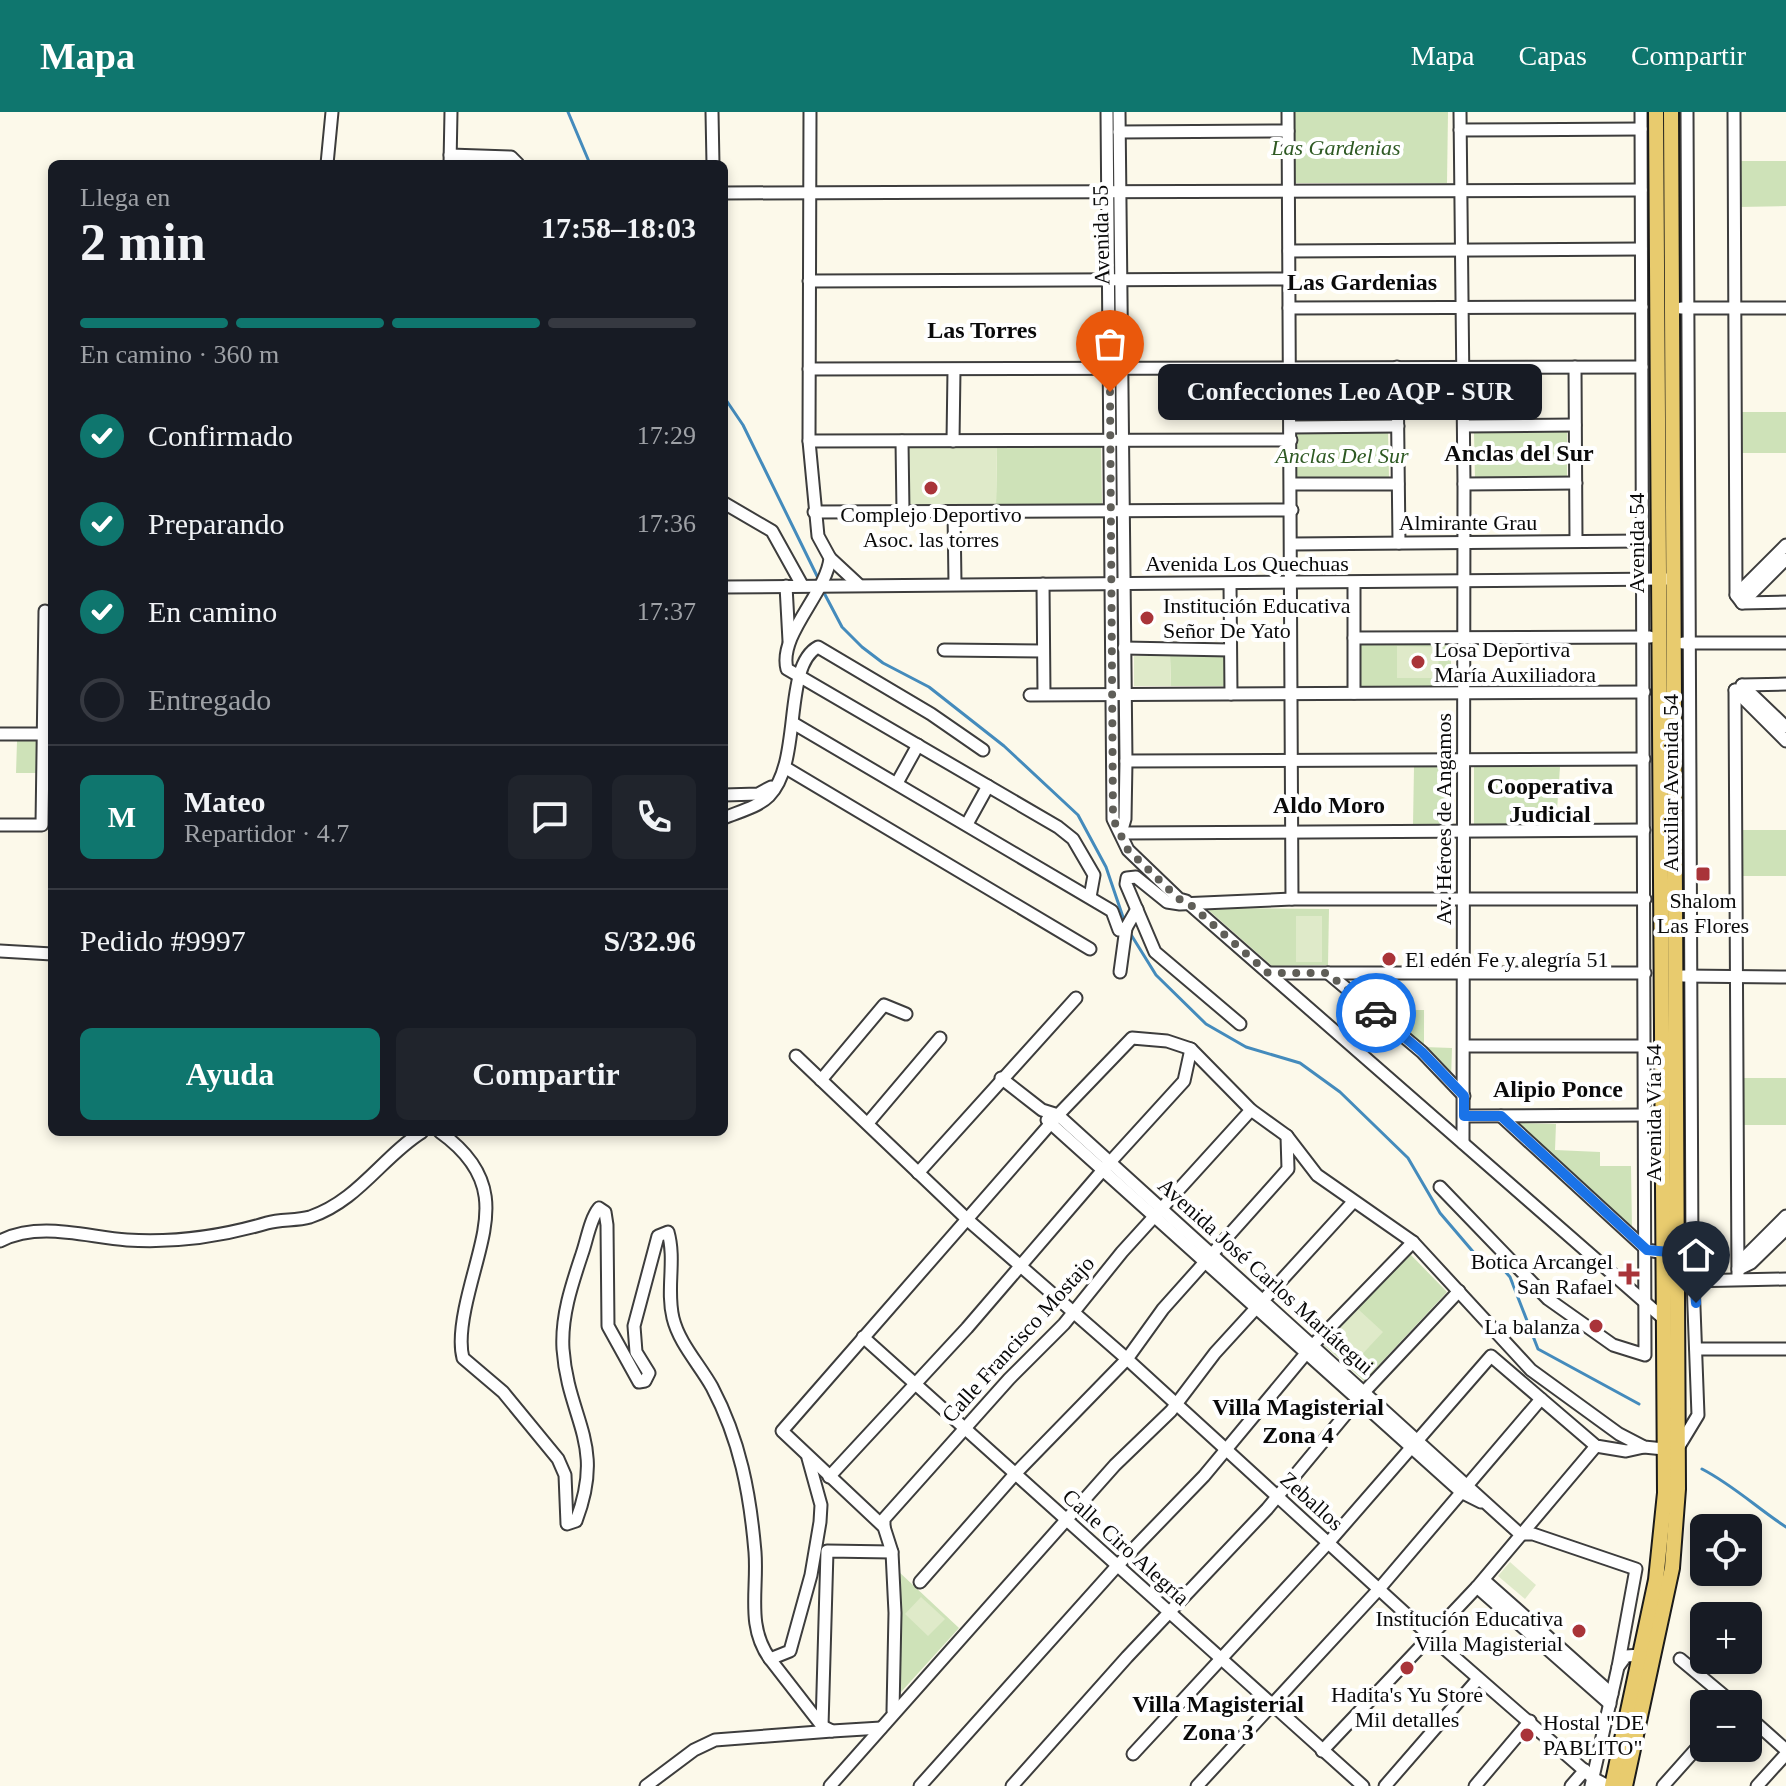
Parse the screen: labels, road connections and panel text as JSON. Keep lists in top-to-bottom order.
{
  "streets": {
    "main road": ["Avenida 54", "Avenida Vía 54"],
    "street": [
      "Avenida 55",
      "Almirante Grau",
      "Avenida Los Quechuas",
      "Auxiliar Avenida 54",
      "Av. Héroes de Angamos",
      "Avenida José Carlos Mariátegui",
      "Calle Francisco Mostajo",
      "Zeballos",
      "Calle Ciro Alegría"
    ]
  },
  "crossings": [
    ["Avenida 55", "Avenida Los Quechuas"],
    ["Almirante Grau", "Av. Héroes de Angamos"],
    ["Avenida 54", "Avenida Los Quechuas"],
    ["Avenida 54", "Auxiliar Avenida 54"],
    ["Avenida Los Quechuas", "Av. Héroes de Angamos"],
    ["Auxiliar Avenida 54", "Avenida Vía 54"],
    ["Avenida Vía 54", "Zeballos"],
    ["Avenida José Carlos Mariátegui", "Calle Francisco Mostajo"],
    ["Calle Francisco Mostajo", "Zeballos"],
    ["Calle Francisco Mostajo", "Calle Ciro Alegría"]
  ],
  "districts": [
    "Las Gardenias",
    "Las Torres",
    "Anclas del Sur",
    "Cooperativa Judicial",
    "Aldo Moro",
    "Alipio Ponce",
    "Villa Magisterial Zona 4",
    "Villa Magisterial Zona 3"
  ],
  "parks": ["Las Gardenias", "Anclas Del Sur"],
  "places": {
    "other": [
      "Confecciones Leo AQP - SUR",
      "Complejo Deportivo Asoc. las torres",
      "Institución Educativa Señor De Yato",
      "Losa Deportiva María Auxiliadora",
      "El edén Fe y alegría 51",
      "La balanza",
      "Institución Educativa Villa Magisterial",
      "Hadita's Yu Store Mil detalles",
      "Hostal \"DE PABLITO\""
    ],
    "transit": ["Shalom Las Flores"],
    "health": ["Botica Arcangel San Rafael"]
  },
  "page": {
    "header": "Mapa",
    "nav": ["Mapa", "Capas", "Compartir"],
    "heading": ["2 min", "Llega en", "17:58–18:03"],
    "panel": [
      "Mateo",
      "Repartidor · 4.7",
      "Pedido #9997",
      "S/32.96"
    ],
    "bar": "En camino · 360 m",
    "bubble": "Confecciones Leo AQP - SUR",
    "list": [
      ["Confirmado", "17:29"],
      ["Preparando", "17:36"],
      ["En camino", "17:37"],
      "Entregado"
    ],
    "round": "M",
    "buttons": ["Ayuda", "Compartir"],
    "map_buttons": ["+", "−"]
  }
}
